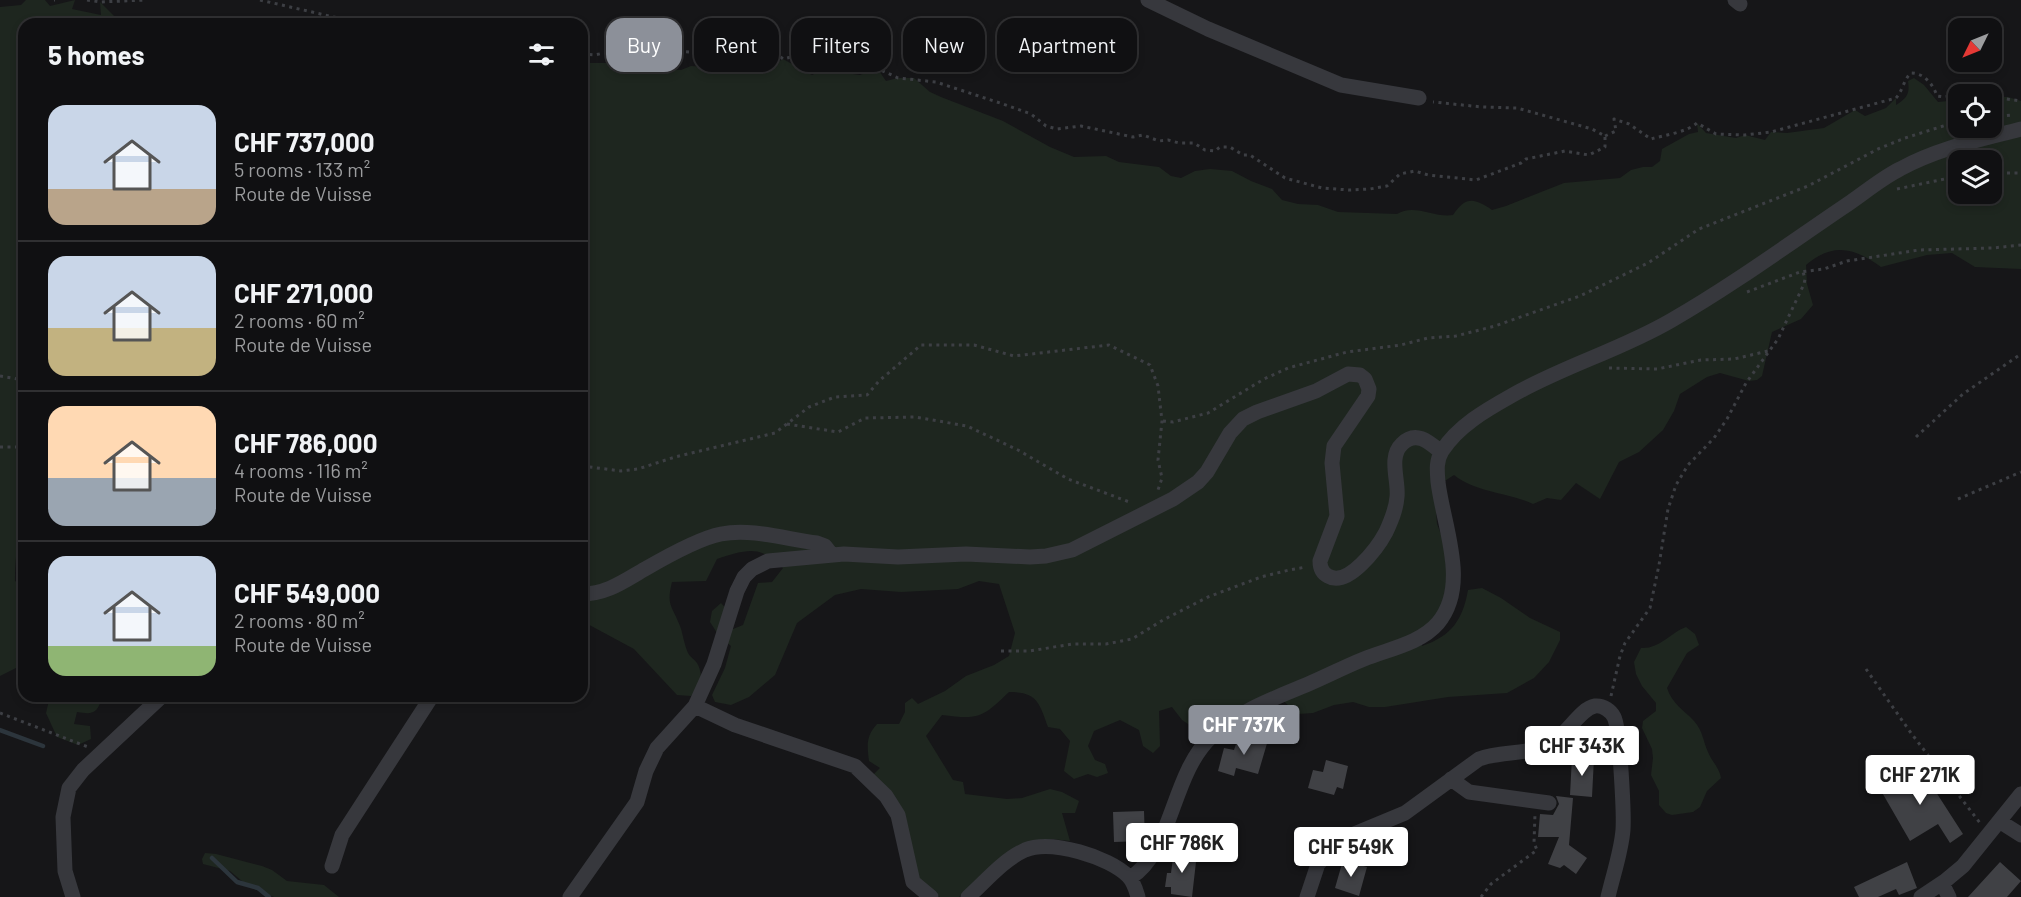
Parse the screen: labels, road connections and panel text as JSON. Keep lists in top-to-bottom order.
{
  "north": "bottom left",
  "page": {
    "chip": [
      "Buy",
      "Rent",
      "Filters",
      "New",
      "Apartment"
    ],
    "heading": "5 homes",
    "list": [
      {
        "name": "CHF 737,000",
        "note": "5 rooms · 133 m² · Route de Vuisse"
      },
      {
        "name": "CHF 271,000",
        "note": "2 rooms · 60 m² · Route de Vuisse"
      },
      {
        "name": "CHF 786,000",
        "note": "4 rooms · 116 m² · Route de Vuisse"
      },
      {
        "name": "CHF 549,000",
        "note": "2 rooms · 80 m² · Route de Vuisse"
      }
    ],
    "price": [
      "CHF 737K",
      "CHF 343K",
      "CHF 271K",
      "CHF 786K",
      "CHF 549K"
    ]
  }
}
